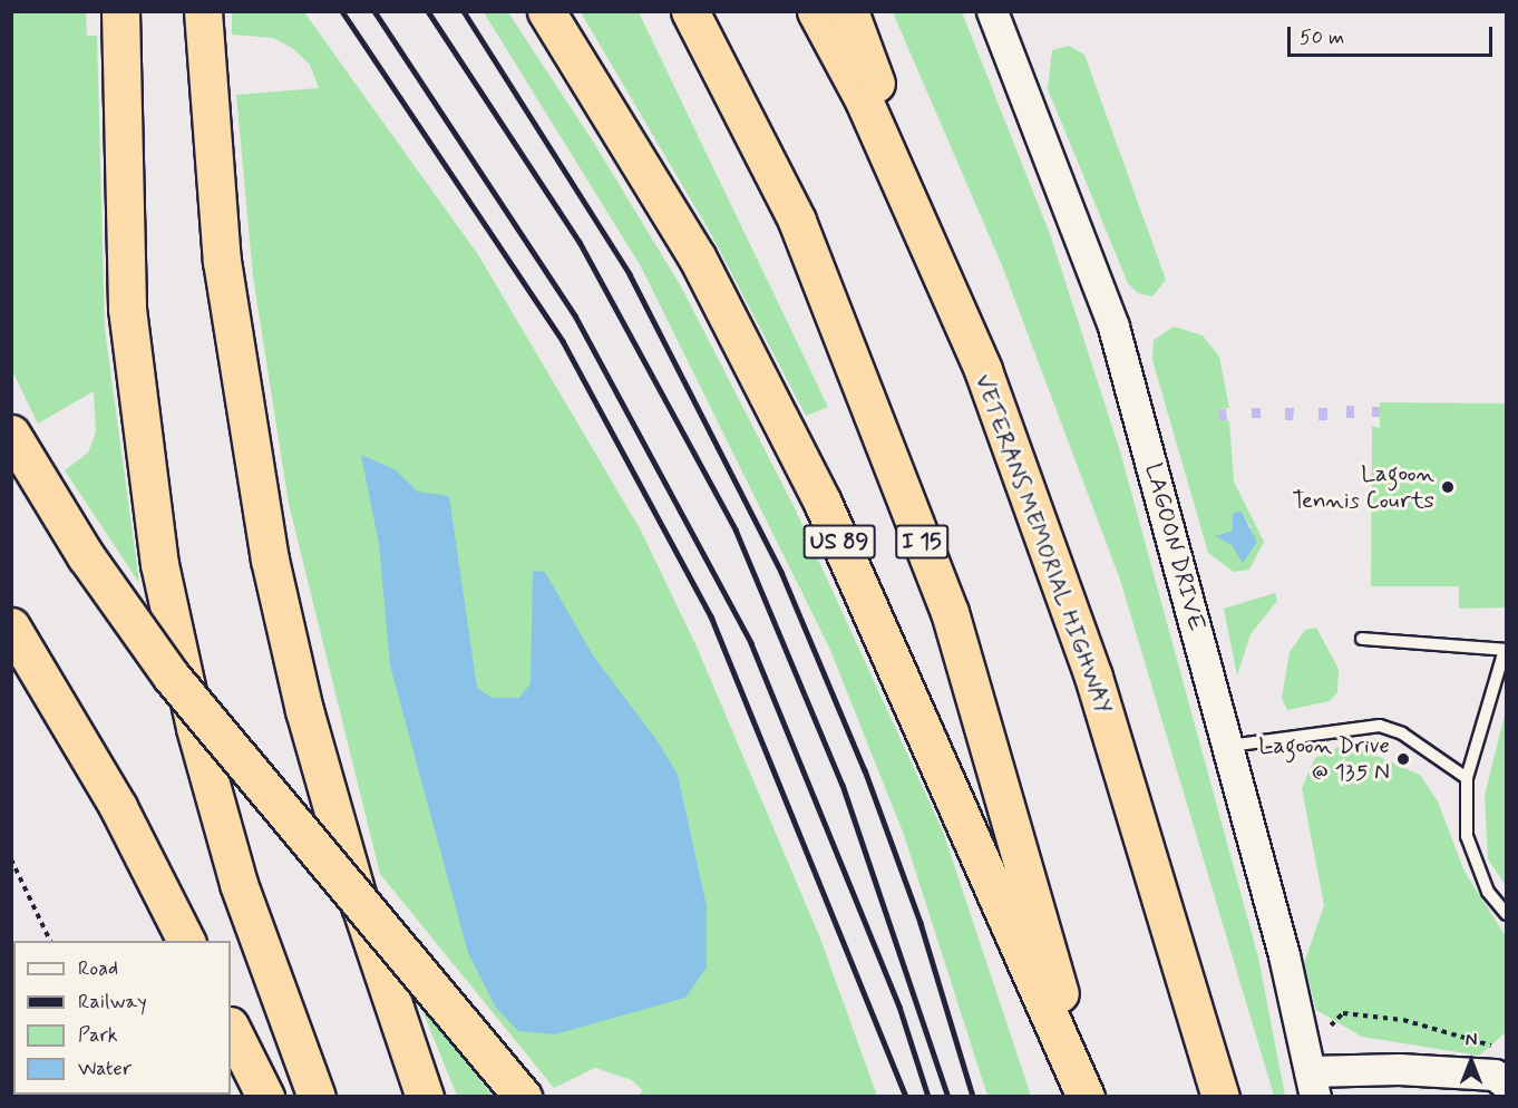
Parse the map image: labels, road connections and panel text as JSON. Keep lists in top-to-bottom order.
{
  "streets": {
    "highway": ["US 89", "I 15", "VETERANS MEMORIAL HIGHWAY"],
    "street": ["LAGOON DRIVE"]
  },
  "crossings": [
    ["US 89", "I 15"]
  ],
  "places": ["Lagoon Tennis Courts", "Lagoon Drive @ 135 N"],
  "legend": [
    "Road",
    "Railway",
    "Park",
    "Water"
  ],
  "scale_bar": "50 m",
  "north": "top"
}
